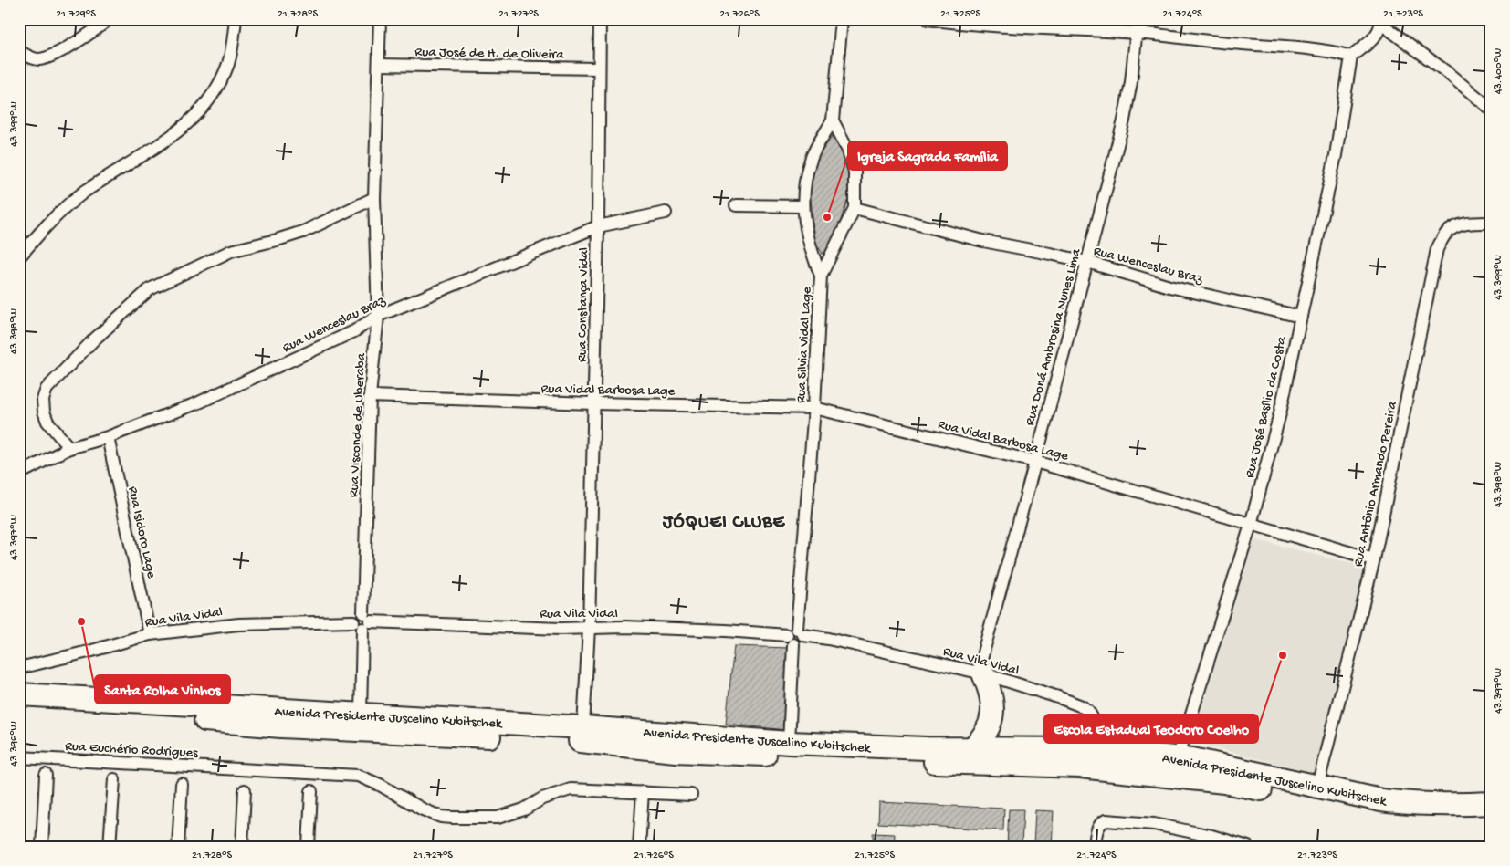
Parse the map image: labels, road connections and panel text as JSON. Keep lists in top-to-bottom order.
{
  "streets": {
    "highway": ["Avenida Presidente Juscelino Kubitschek"],
    "street": [
      "Rua José de H. de Oliveira",
      "Rua Wenceslau Braz",
      "Rua Constança Vidal",
      "Rua Doná Ambrosina Nunes Lima",
      "Rua Silvia Vidal Lage",
      "Rua Vidal Barbosa Lage",
      "Rua José Basílio da Costa",
      "Rua Visconde de Uberaba",
      "Rua Antônio Armando Pereira",
      "Rua Isidoro Lage",
      "Rua Vila Vidal",
      "Rua Euchério Rodrigues"
    ]
  },
  "crossings": [
    ["Rua José de H. de Oliveira", "Rua Constança Vidal"],
    ["Rua José de H. de Oliveira", "Rua Visconde de Uberaba"],
    ["Rua Wenceslau Braz", "Rua Constança Vidal"],
    ["Rua Wenceslau Braz", "Rua Doná Ambrosina Nunes Lima"],
    ["Rua Wenceslau Braz", "Rua Silvia Vidal Lage"],
    ["Rua Wenceslau Braz", "Rua José Basílio da Costa"],
    ["Rua Wenceslau Braz", "Rua Visconde de Uberaba"],
    ["Rua Wenceslau Braz", "Rua Isidoro Lage"],
    ["Rua Constança Vidal", "Rua Vidal Barbosa Lage"],
    ["Rua Constança Vidal", "Rua Vila Vidal"],
    ["Rua Constança Vidal", "Avenida Presidente Juscelino Kubitschek"],
    ["Rua Doná Ambrosina Nunes Lima", "Rua Vidal Barbosa Lage"],
    ["Rua Doná Ambrosina Nunes Lima", "Rua Vila Vidal"],
    ["Rua Silvia Vidal Lage", "Rua Vidal Barbosa Lage"],
    ["Rua Silvia Vidal Lage", "Rua Vila Vidal"],
    ["Rua Silvia Vidal Lage", "Avenida Presidente Juscelino Kubitschek"],
    ["Rua Vidal Barbosa Lage", "Rua José Basílio da Costa"],
    ["Rua Vidal Barbosa Lage", "Rua Visconde de Uberaba"],
    ["Rua Vidal Barbosa Lage", "Rua Antônio Armando Pereira"],
    ["Rua José Basílio da Costa", "Avenida Presidente Juscelino Kubitschek"],
    ["Rua Visconde de Uberaba", "Rua Vila Vidal"],
    ["Rua Visconde de Uberaba", "Avenida Presidente Juscelino Kubitschek"],
    ["Rua Antônio Armando Pereira", "Avenida Presidente Juscelino Kubitschek"],
    ["Rua Isidoro Lage", "Rua Vila Vidal"],
    ["Rua Vila Vidal", "Avenida Presidente Juscelino Kubitschek"]
  ],
  "districts": ["JÓQUEI CLUBE"],
  "places": ["Igreja Sagrada Família", "Santa Rolha Vinhos", "Escola Estadual Teodoro Coelho"],
  "coordinates": [
    "21.729°S",
    "21.728°S",
    "21.727°S",
    "21.726°S",
    "21.725°S",
    "21.724°S",
    "21.723°S",
    "43.400°W",
    "43.399°W",
    "43.398°W",
    "43.397°W",
    "43.396°W"
  ]
}
